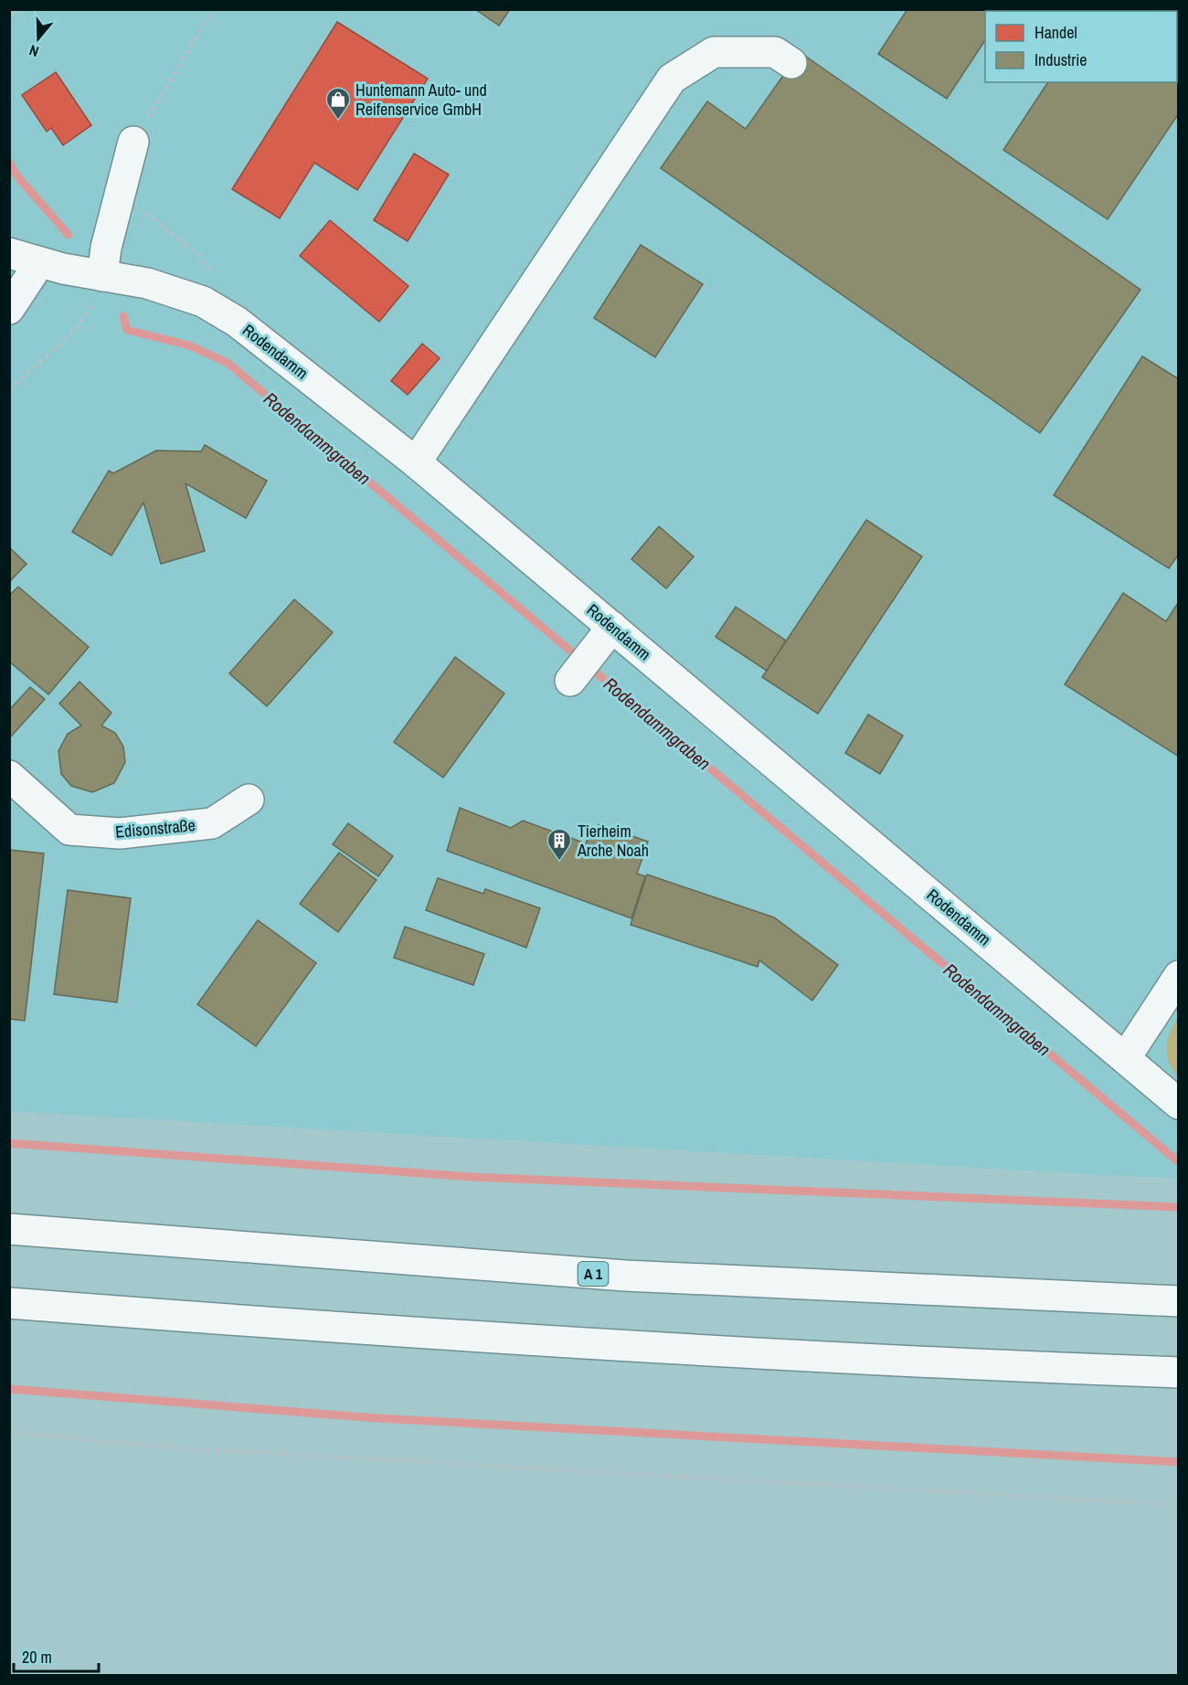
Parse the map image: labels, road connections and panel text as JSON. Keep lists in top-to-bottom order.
{
  "streets": {
    "main road": ["Rodendamm", "Edisonstraße", "A 1"]
  },
  "water": ["Rodendammgraben"],
  "places": {
    "shop": ["Huntemann Auto- und Reifenservice GmbH"],
    "building": ["Tierheim Arche Noah"]
  },
  "legend": ["Handel", "Industrie"],
  "scale_bar": "20 m",
  "north": "bottom"
}
